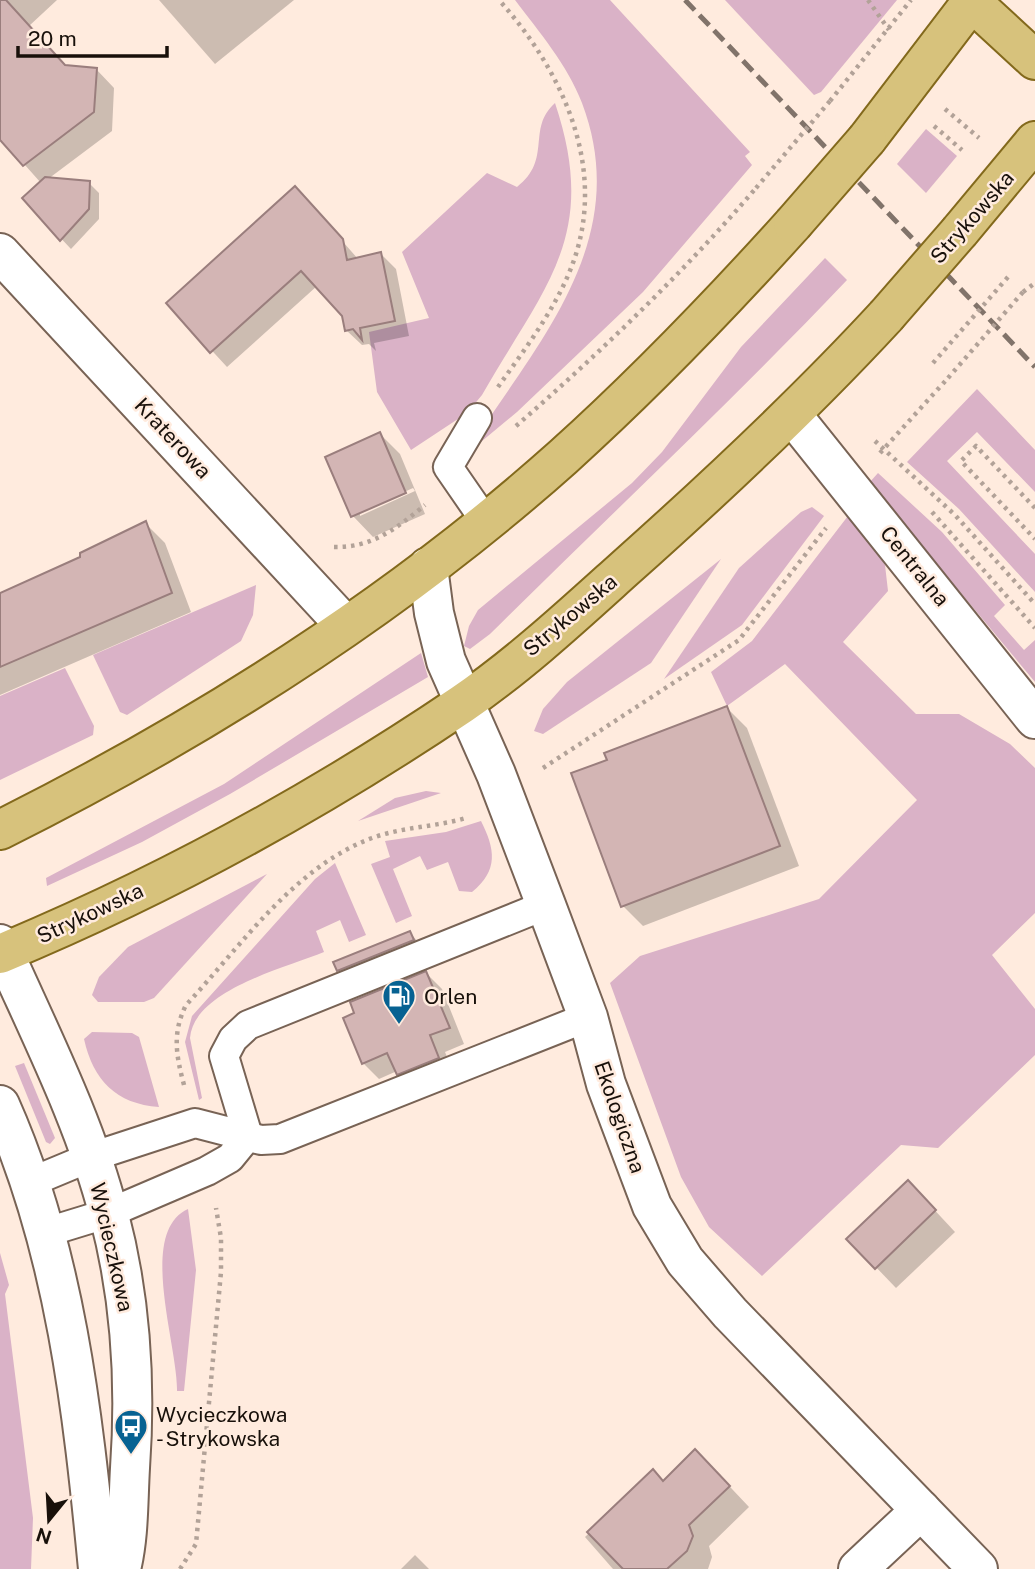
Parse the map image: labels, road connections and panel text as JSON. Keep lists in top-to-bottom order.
{
  "streets": {
    "main road": ["Strykowska"],
    "street": [
      "Kraterowa",
      "Centralna",
      "Ekologiczna",
      "Wycieczkowa"
    ]
  },
  "crossings": [
    ["Strykowska", "Centralna"],
    ["Strykowska", "Ekologiczna"],
    ["Strykowska", "Wycieczkowa"]
  ],
  "places": {
    "fuel station": ["Orlen"],
    "bus stop": ["Wycieczkowa - Strykowska"]
  },
  "scale_bar": "20 m",
  "north": "bottom"
}
